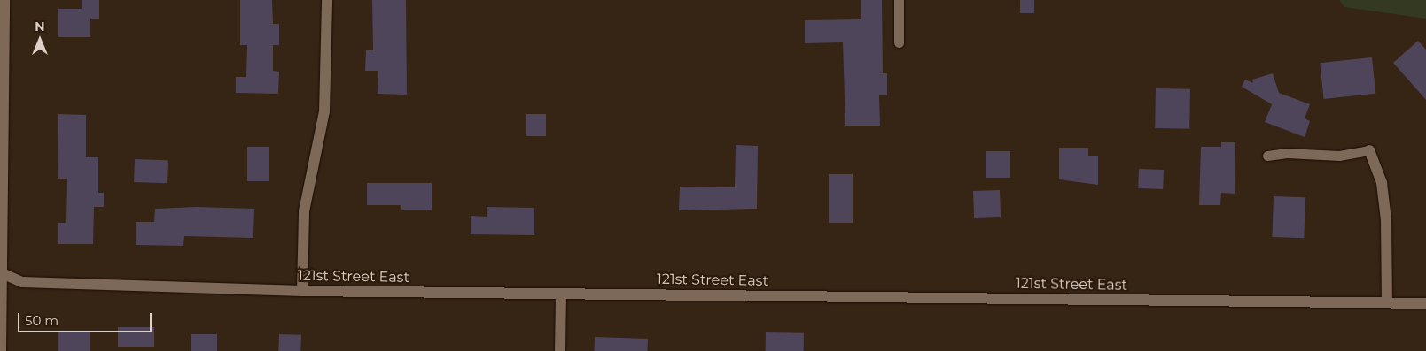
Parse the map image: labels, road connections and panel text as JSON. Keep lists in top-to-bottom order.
{
  "streets": {
    "street": ["121st Street East"]
  },
  "scale_bar": "50 m",
  "north": "top"
}
